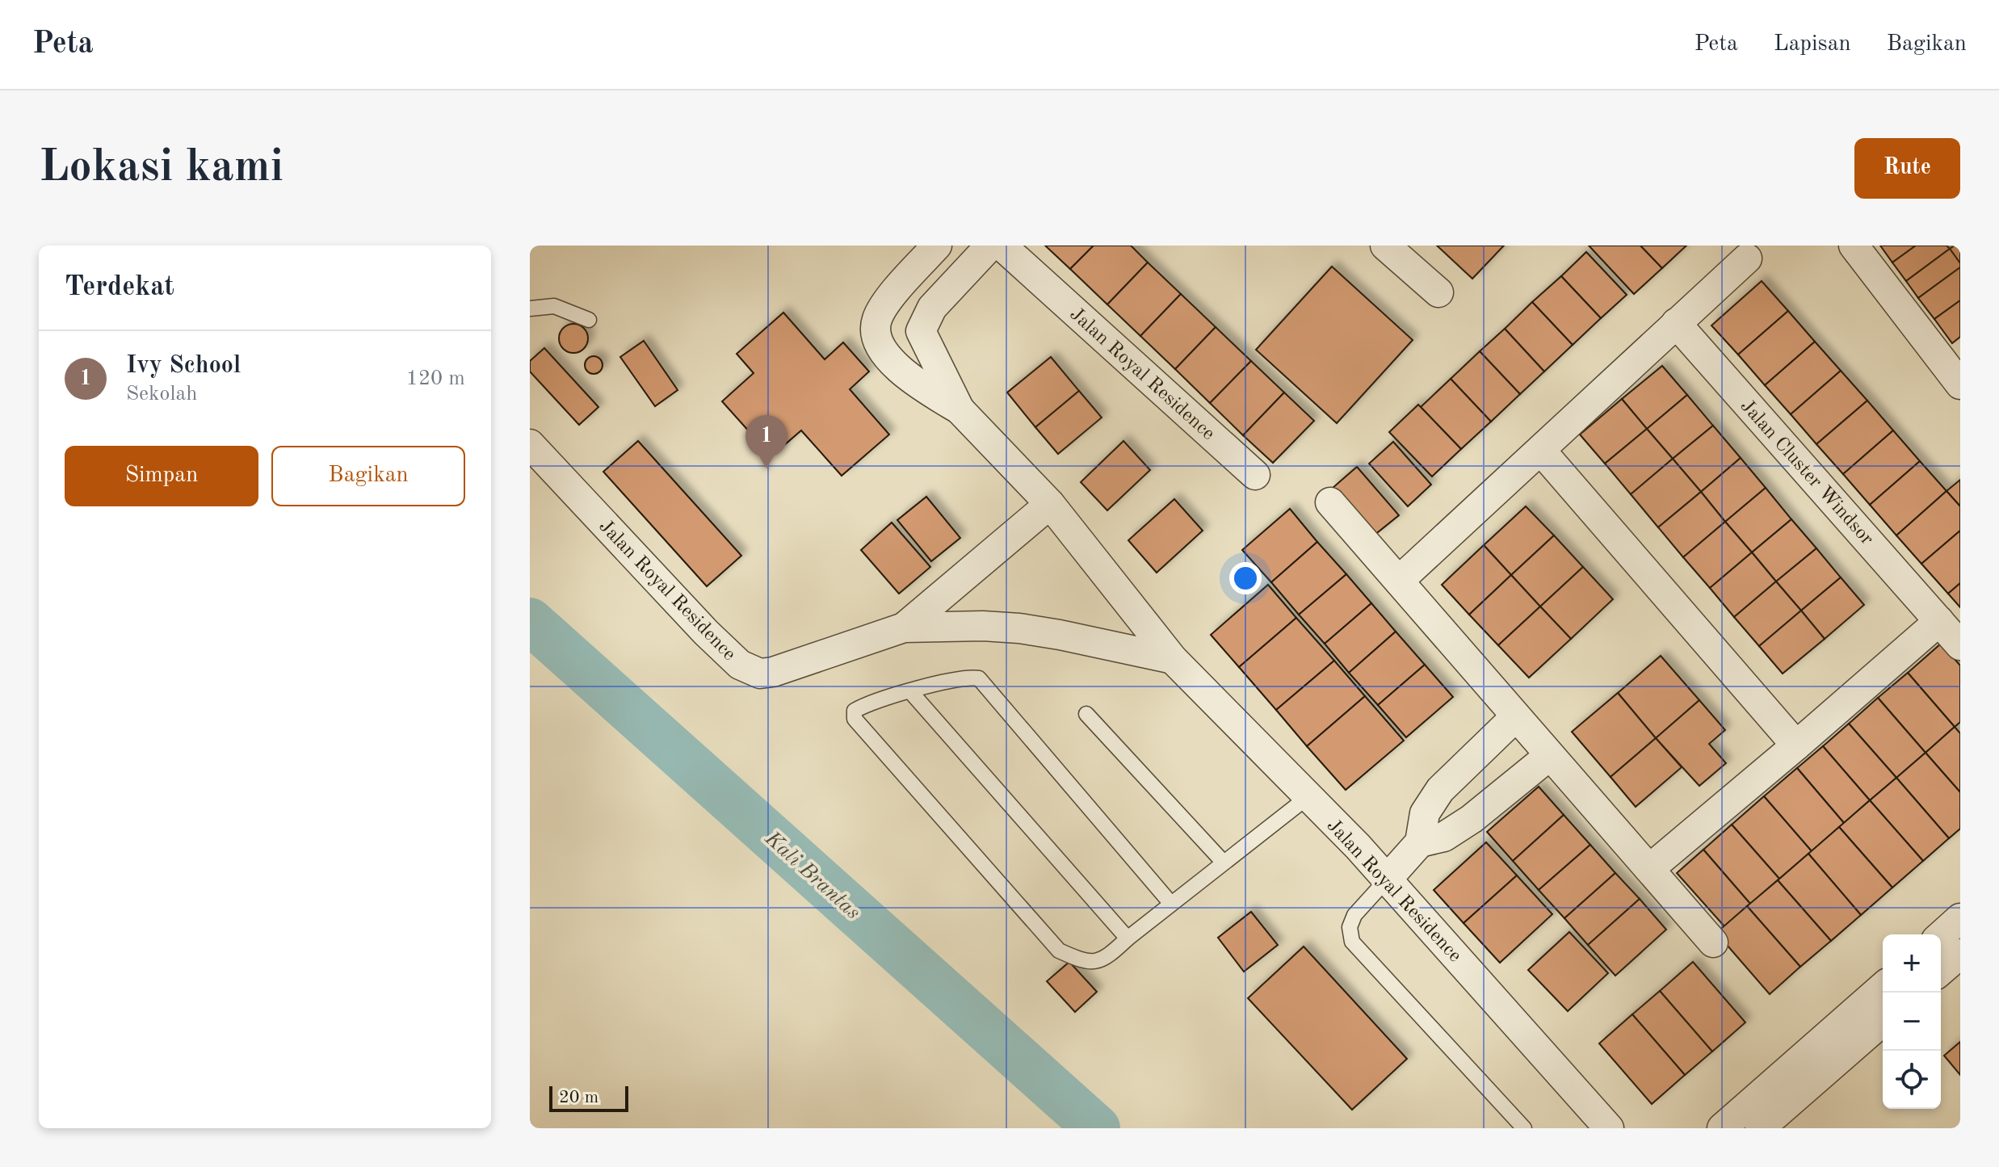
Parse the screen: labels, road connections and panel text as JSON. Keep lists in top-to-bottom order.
{
  "streets": {
    "street": ["Jalan Royal Residence", "Jalan Cluster Windsor"]
  },
  "water": ["Kali Brantas"],
  "scale_bar": "20 m",
  "page": {
    "header": "Peta",
    "nav": ["Peta", "Lapisan", "Bagikan"],
    "buttons": [
      "Rute",
      ["Simpan", "Bagikan"]
    ],
    "title": "Lokasi kami",
    "heading": "Terdekat",
    "list": [
      {
        "mark": "1",
        "name": "Ivy School",
        "note": "Sekolah",
        "value": "120 m"
      }
    ],
    "pins": "1",
    "map_buttons": ["+", "−"],
    "scale": "20 m"
  }
}
